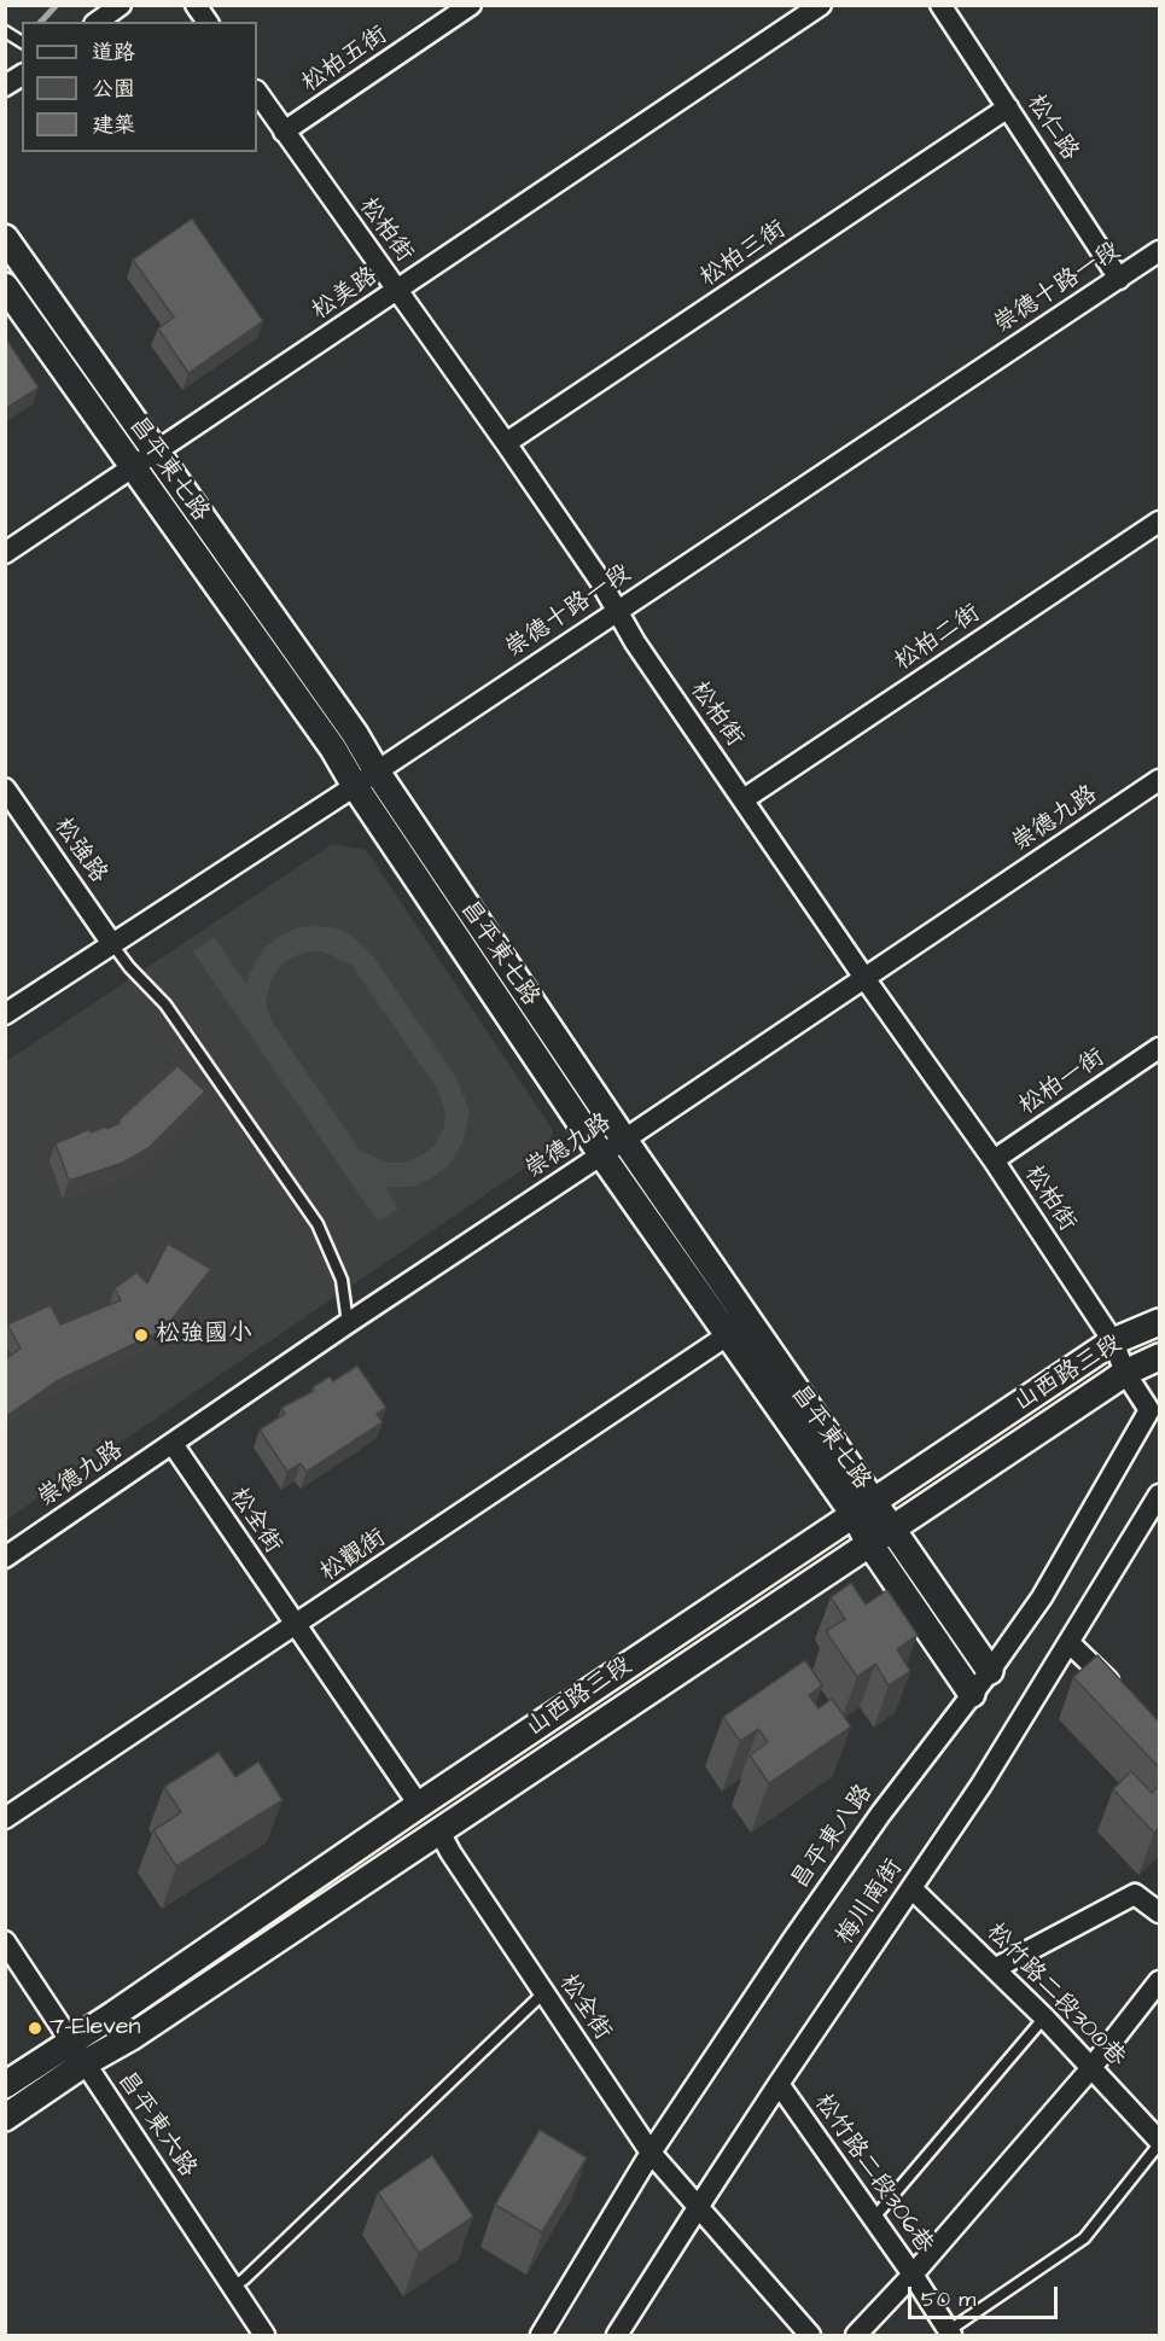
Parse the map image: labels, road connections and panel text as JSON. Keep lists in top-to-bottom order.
{
  "streets": {
    "street": [
      "松柏五街",
      "松仁路",
      "松柏街",
      "松柏三街",
      "崇德十路一段",
      "松美路",
      "昌平東七路",
      "松柏二街",
      "崇德九路",
      "松強路",
      "松柏一街",
      "山西路三段",
      "松全街",
      "松觀街",
      "昌平東八路",
      "梅川南街",
      "松竹路二段300巷",
      "昌平東六路",
      "松竹路二段306巷"
    ]
  },
  "crossings": [
    ["松柏五街", "松柏街"],
    ["松仁路", "松柏三街"],
    ["松仁路", "崇德十路一段"],
    ["松柏街", "松柏三街"],
    ["松柏街", "崇德十路一段"],
    ["松柏街", "松美路"],
    ["松柏街", "松柏二街"],
    ["松柏街", "崇德九路"],
    ["松柏街", "松柏一街"],
    ["松柏街", "山西路三段"],
    ["松柏街", "昌平東八路"],
    ["崇德十路一段", "昌平東七路"],
    ["崇德十路一段", "松強路"],
    ["松美路", "昌平東七路"],
    ["昌平東七路", "崇德九路"],
    ["昌平東七路", "山西路三段"],
    ["昌平東七路", "松觀街"],
    ["昌平東七路", "昌平東八路"],
    ["崇德九路", "松全街"],
    ["山西路三段", "松全街"],
    ["山西路三段", "昌平東八路"],
    ["山西路三段", "昌平東六路"],
    ["松全街", "松觀街"],
    ["松全街", "昌平東八路"],
    ["松全街", "梅川南街"],
    ["梅川南街", "松竹路二段300巷"],
    ["梅川南街", "松竹路二段306巷"],
    ["松竹路二段300巷", "松竹路二段306巷"]
  ],
  "places": ["松強國小", "7-Eleven"],
  "legend": ["道路", "公園", "建築"],
  "scale_bar": "50 m"
}
